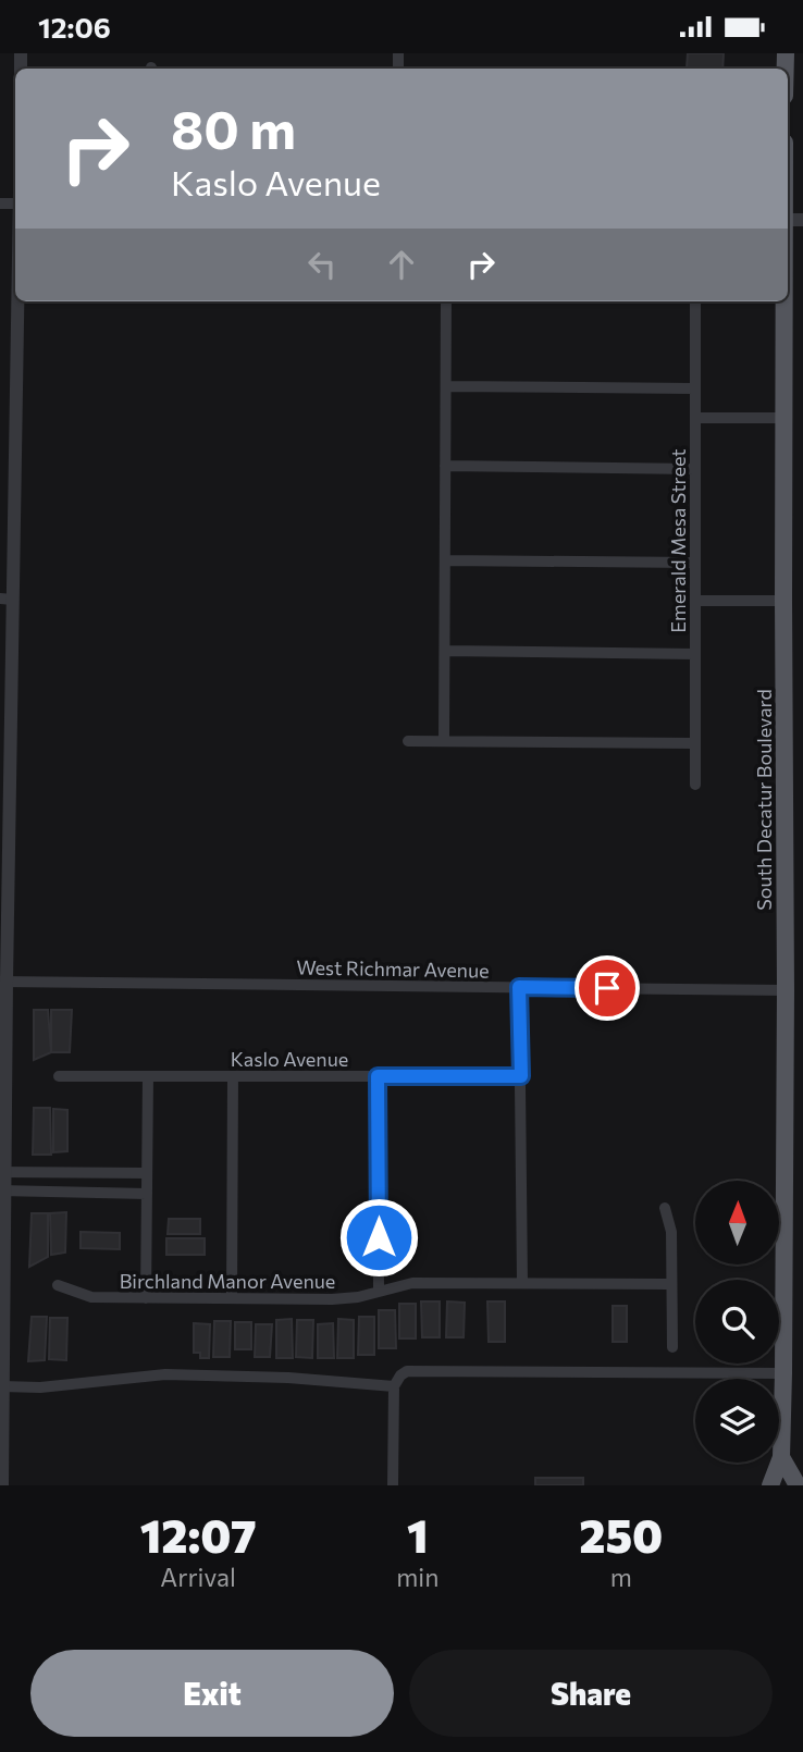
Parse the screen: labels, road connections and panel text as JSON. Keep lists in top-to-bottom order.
{
  "streets": {
    "main road": ["South Decatur Boulevard"],
    "street": [
      "Emerald Mesa Street",
      "West Richmar Avenue",
      "Kaslo Avenue",
      "Birchland Manor Avenue"
    ]
  },
  "crossings": [
    ["South Decatur Boulevard", "West Richmar Avenue"]
  ],
  "north": "top",
  "page": {
    "status": "12:06",
    "turn": ["80 m", "Kaslo Avenue"],
    "eta": [
      "12:07",
      "Arrival",
      "1",
      "min",
      "250",
      "m"
    ],
    "buttons": ["Exit", "Share"]
  }
}
